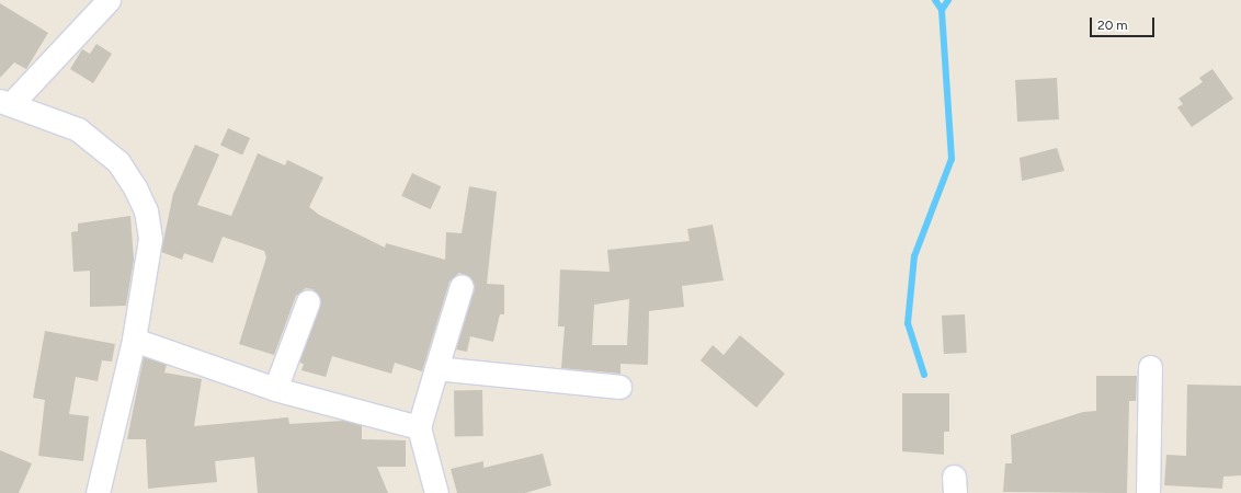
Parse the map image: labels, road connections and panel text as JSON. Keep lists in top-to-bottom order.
{
  "scale_bar": "20 m"
}
